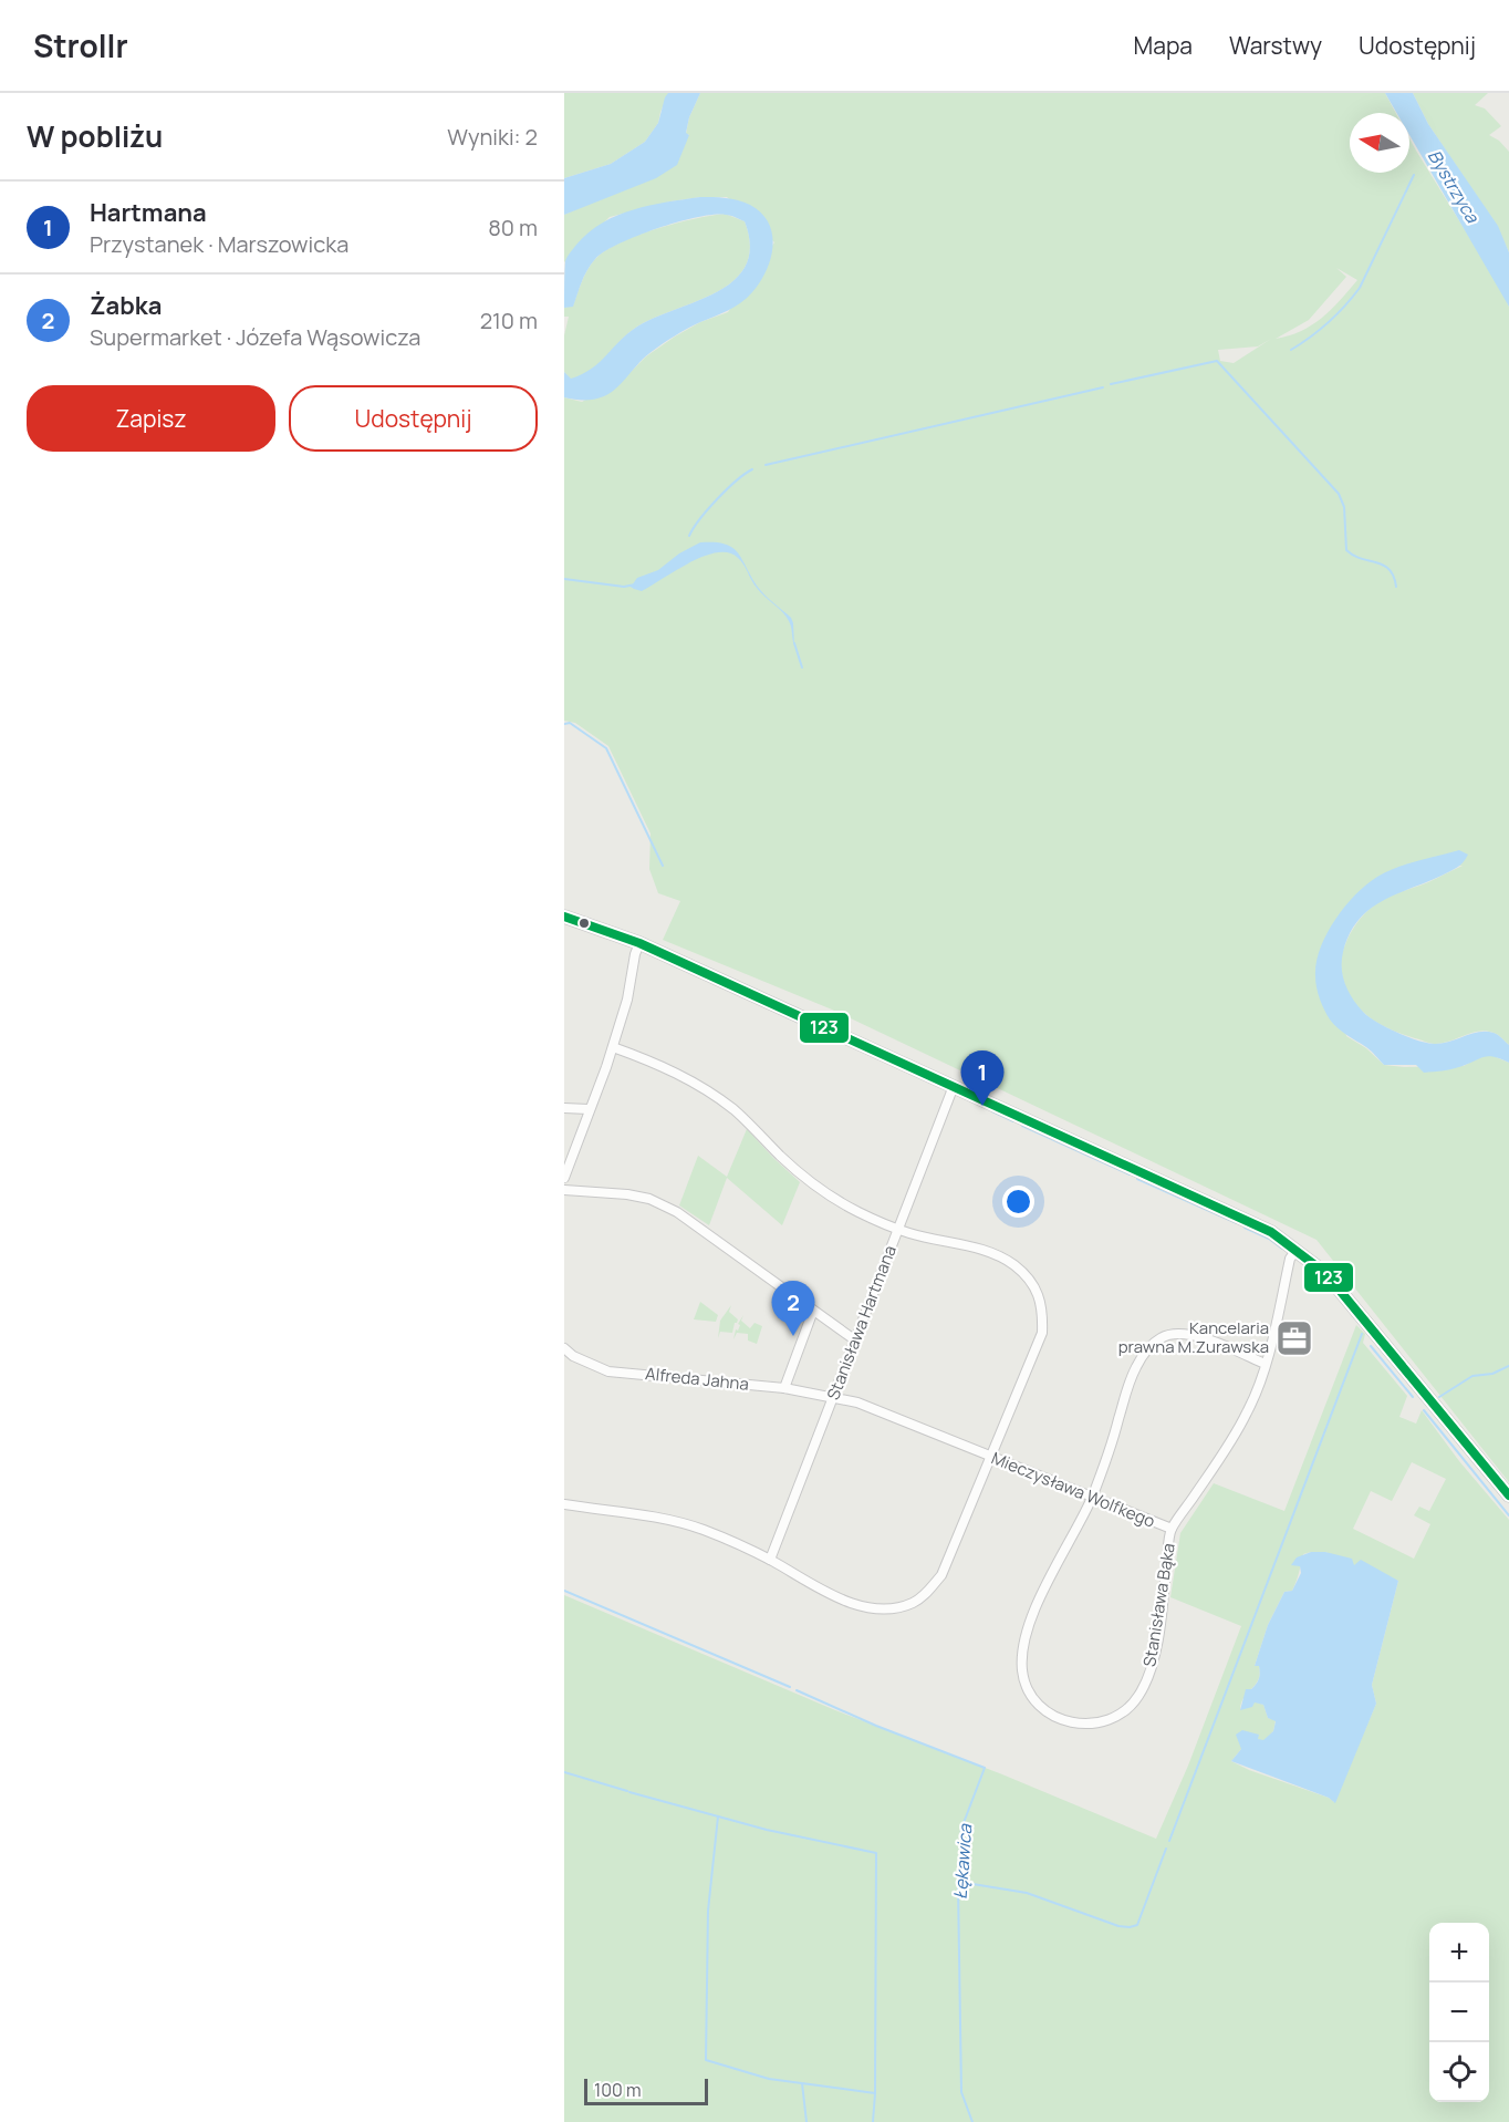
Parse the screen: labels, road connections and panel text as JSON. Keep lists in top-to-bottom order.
{
  "streets": {
    "street": [
      "Stanisława Hartmana",
      "Alfreda Jahna",
      "Mieczysława Wolfkego",
      "Stanisława Bąka"
    ]
  },
  "crossings": [
    ["Stanisława Hartmana", "Alfreda Jahna"],
    ["Stanisława Hartmana", "Mieczysława Wolfkego"],
    ["Alfreda Jahna", "Mieczysława Wolfkego"],
    ["Mieczysława Wolfkego", "Stanisława Bąka"]
  ],
  "water": ["Bystrzyca", "Łękawica"],
  "places": {
    "office": ["Kancelaria prawna M.Zurawska"]
  },
  "lines": ["transit line 123"],
  "scale_bar": "100 m",
  "north": "left",
  "page": {
    "header": "Strollr",
    "nav": ["Mapa", "Warstwy", "Udostępnij"],
    "heading": ["W pobliżu", "Wyniki: 2"],
    "list": [
      {
        "mark": "1",
        "name": "Hartmana",
        "note": "Przystanek · Marszowicka",
        "value": "80 m"
      },
      {
        "mark": "2",
        "name": "Żabka",
        "note": "Supermarket · Józefa Wąsowicza",
        "value": "210 m"
      }
    ],
    "buttons": ["Zapisz", "Udostępnij"],
    "pins": ["1", "2"],
    "map_buttons": ["+", "−"],
    "scale": "100 m"
  }
}
